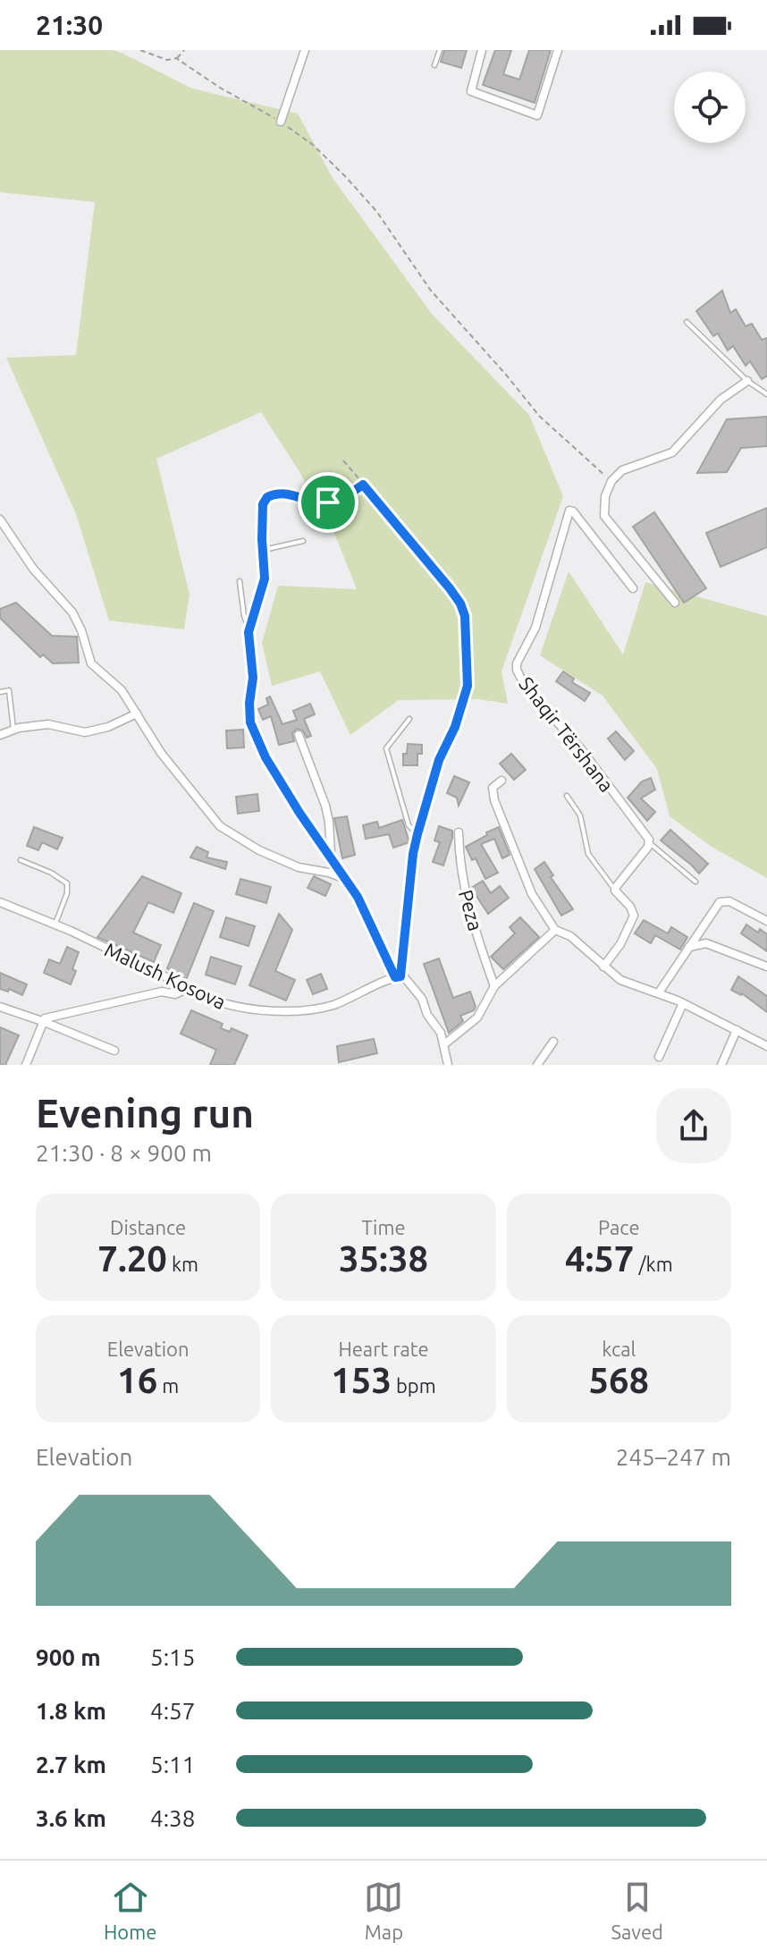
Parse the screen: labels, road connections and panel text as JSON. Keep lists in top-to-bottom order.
{
  "streets": {
    "street": ["Shaqir Tërshana", "Peza", "Malush Kosova"]
  },
  "page": {
    "status": "21:30",
    "heading": ["Evening run", "21:30 · 8 × 900 m"],
    "stats": [
      ["Distance", "7.20 km"],
      ["Time", "35:38"],
      ["Pace", "4:57 /km"],
      ["Elevation", "16 m"],
      ["Heart rate", "153 bpm"],
      ["kcal", "568"]
    ],
    "chart": ["Elevation", "245–247 m"],
    "list": [
      {
        "name": "900 m",
        "note": "5:15"
      },
      {
        "name": "1.8 km",
        "note": "4:57"
      },
      {
        "name": "2.7 km",
        "note": "5:11"
      },
      {
        "name": "3.6 km",
        "note": "4:38"
      }
    ],
    "tabs": ["Home", "Map", "Saved"]
  }
}
